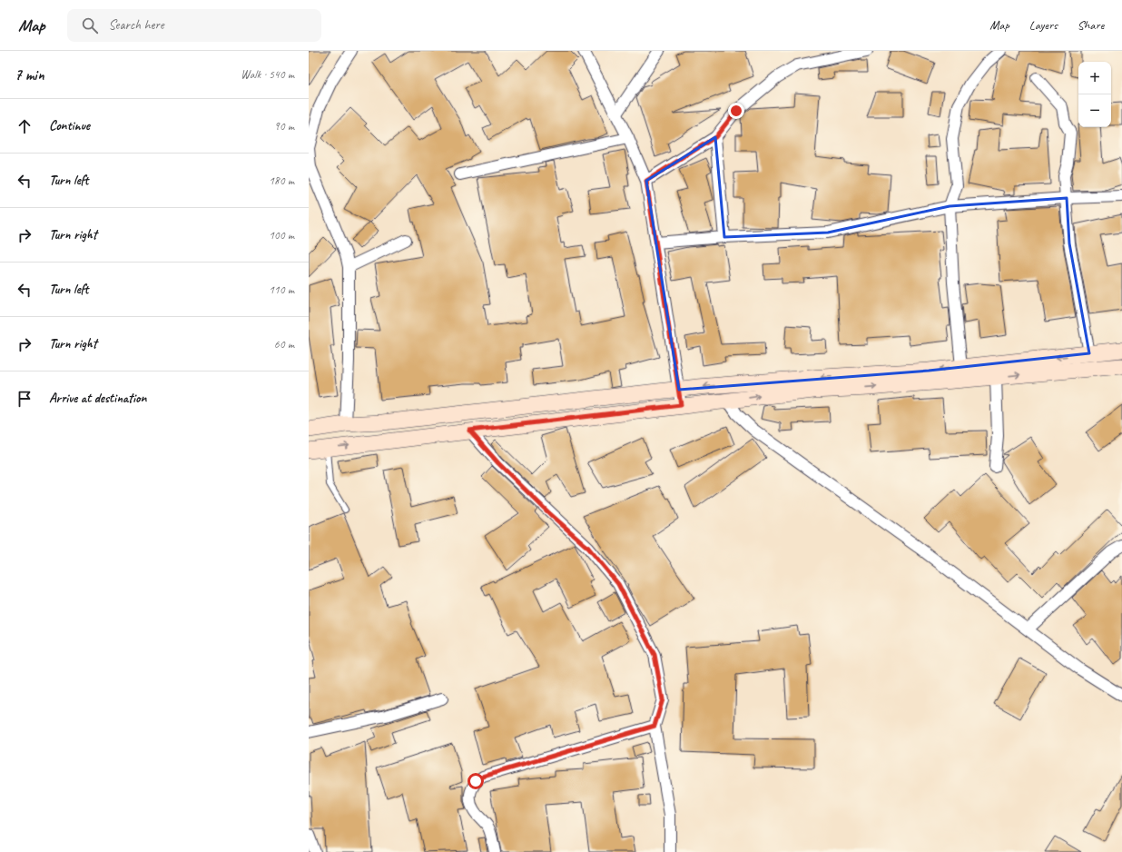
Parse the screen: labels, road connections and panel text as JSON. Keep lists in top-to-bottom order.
{
  "page": {
    "header": "Map",
    "search": "Search here",
    "nav": ["Map", "Layers", "Share"],
    "heading": ["7 min", "Walk · 540 m"],
    "map_buttons": ["+", "−"],
    "list": [
      ["Continue", "90 m"],
      ["Turn left", "180 m"],
      ["Turn right", "100 m"],
      ["Turn left", "110 m"],
      ["Turn right", "60 m"],
      "Arrive at destination"
    ]
  }
}
